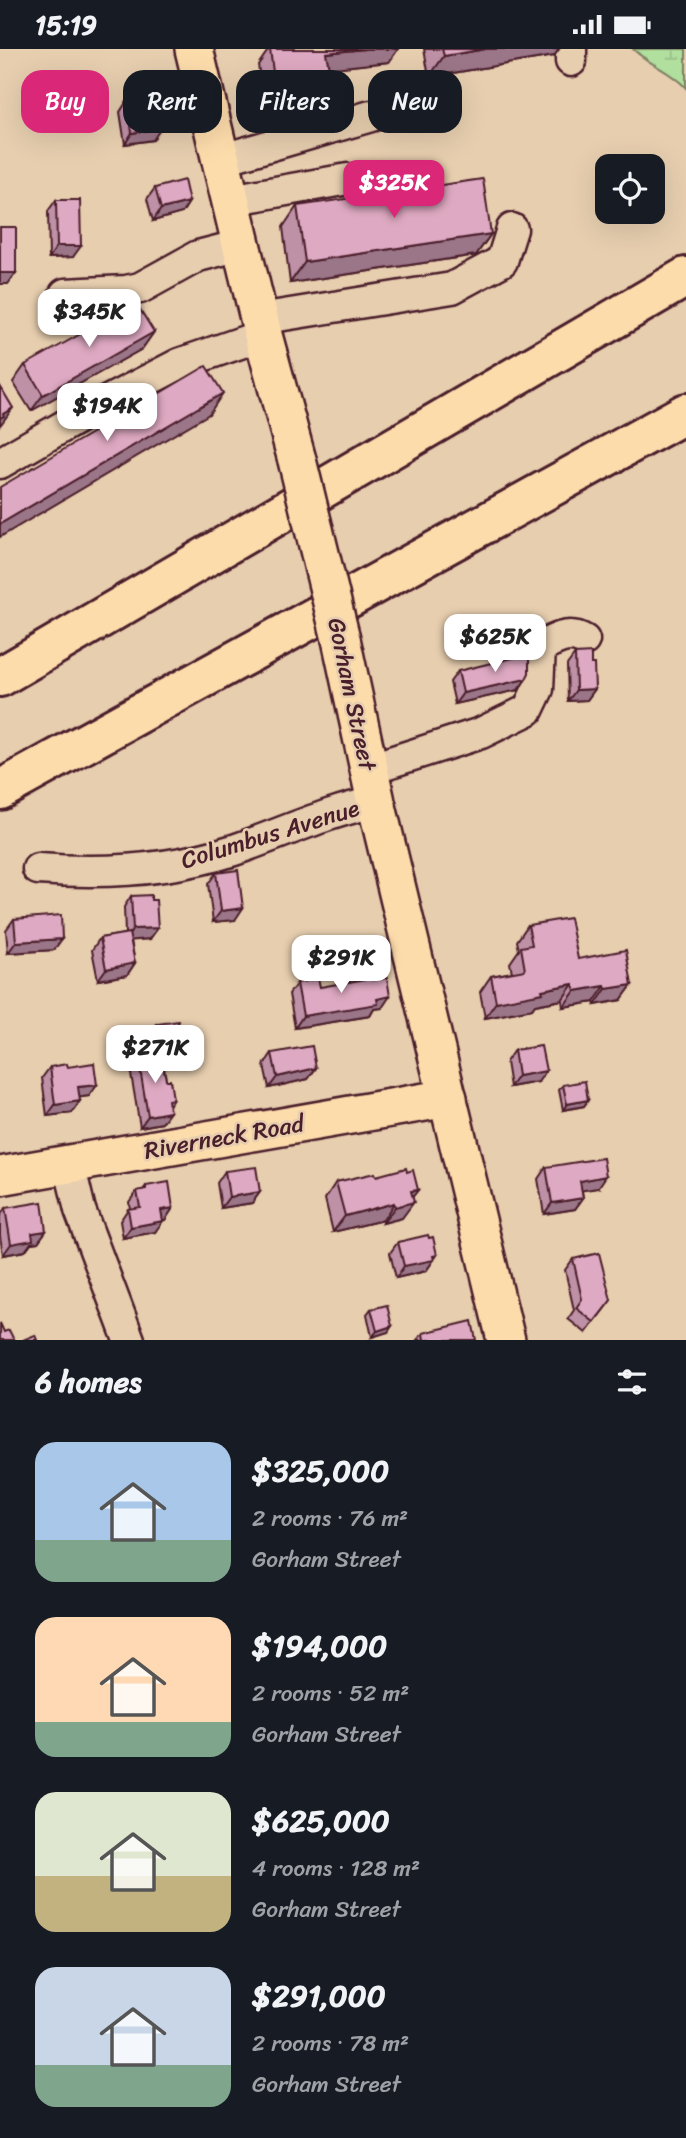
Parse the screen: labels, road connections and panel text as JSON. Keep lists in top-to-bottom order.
{
  "streets": {
    "main road": ["Gorham Street", "Riverneck Road"],
    "street": ["Columbus Avenue"]
  },
  "crossings": [
    ["Gorham Street", "Columbus Avenue"],
    ["Gorham Street", "Riverneck Road"]
  ],
  "page": {
    "status": "15:19",
    "chip": [
      "Buy",
      "Rent",
      "Filters",
      "New"
    ],
    "price": [
      "$325K",
      "$345K",
      "$194K",
      "$625K",
      "$291K",
      "$271K"
    ],
    "heading": "6 homes",
    "list": [
      {
        "name": "$325,000",
        "note": "2 rooms · 76 m² · Gorham Street"
      },
      {
        "name": "$194,000",
        "note": "2 rooms · 52 m² · Gorham Street"
      },
      {
        "name": "$625,000",
        "note": "4 rooms · 128 m² · Gorham Street"
      },
      {
        "name": "$291,000",
        "note": "2 rooms · 78 m² · Gorham Street"
      }
    ]
  }
}
